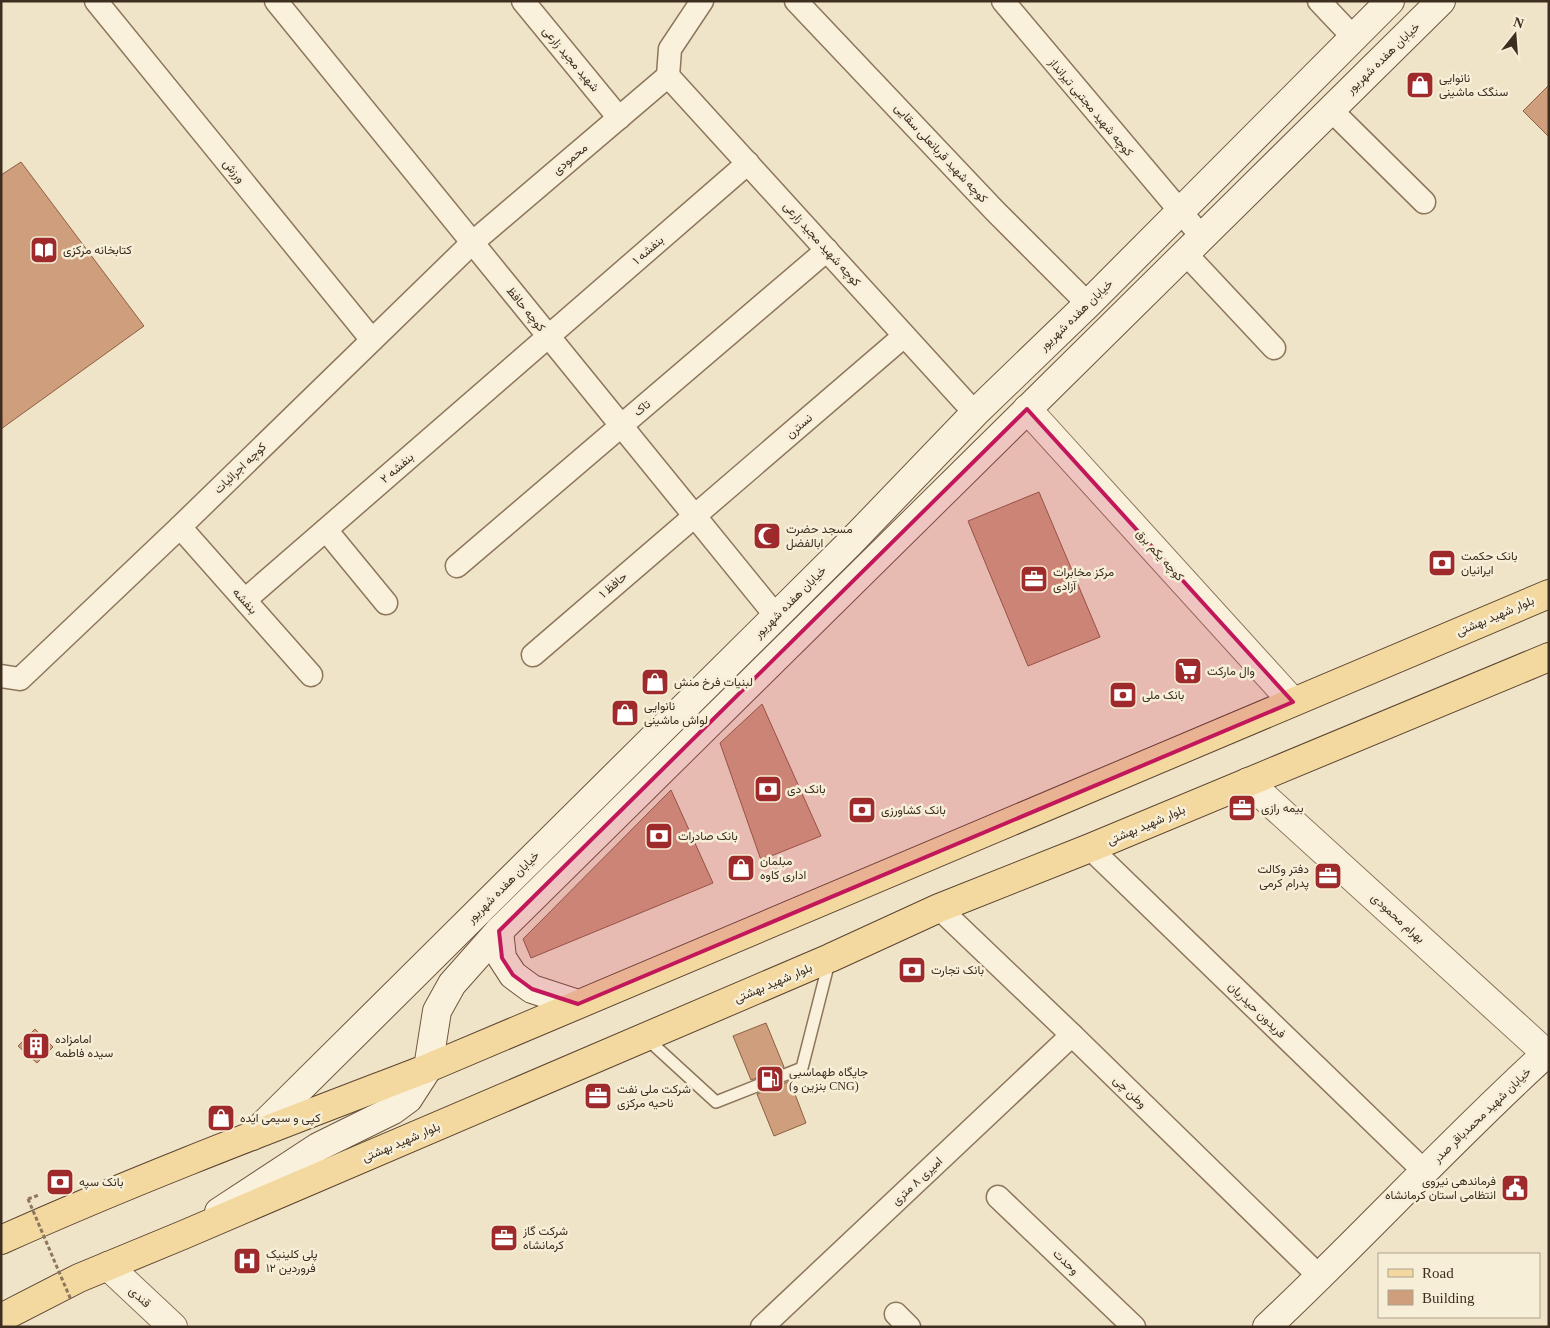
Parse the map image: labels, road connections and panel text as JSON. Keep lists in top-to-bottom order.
{
  "streets": {
    "main road": [
      "خیابان هفده شهریور",
      "کوچه یکم برق",
      "بلوار شهید بهشتی",
      "بهرام محمودی",
      "خیابان شهید محمدباقر صدر",
      "قندی"
    ],
    "street": [
      "شهید مجید زارعی",
      "کوچه شهید مجتبی تیرانداز",
      "کوچه شهید قربانعلی سقایی",
      "محمودی",
      "ورزش",
      "کوچه شهید مجید زارعی",
      "بنفشه ۱",
      "کوچه حافظ",
      "تاک",
      "نسترن",
      "کوچه اجرائیات",
      "بنفشه ۲",
      "حافظ ۱",
      "بنفشه",
      "فریدون حیدریان",
      "وطن چی",
      "امیری ۸ متری",
      "وحدت"
    ]
  },
  "crossings": [
    ["خیابان هفده شهریور", "کوچه شهید مجتبی تیرانداز"],
    ["خیابان هفده شهریور", "کوچه شهید قربانعلی سقایی"],
    ["خیابان هفده شهریور", "کوچه شهید مجید زارعی"],
    ["خیابان هفده شهریور", "کوچه حافظ"],
    ["خیابان هفده شهریور", "کوچه یکم برق"],
    ["خیابان هفده شهریور", "بلوار شهید بهشتی"],
    ["شهید مجید زارعی", "محمودی"],
    ["محمودی", "کوچه شهید مجید زارعی"],
    ["محمودی", "کوچه حافظ"],
    ["محمودی", "کوچه اجرائیات"],
    ["ورزش", "کوچه اجرائیات"],
    ["کوچه شهید مجید زارعی", "بنفشه ۱"],
    ["کوچه شهید مجید زارعی", "تاک"],
    ["کوچه شهید مجید زارعی", "نسترن"],
    ["بنفشه ۱", "کوچه حافظ"],
    ["بنفشه ۱", "بنفشه ۲"],
    ["کوچه حافظ", "تاک"],
    ["کوچه حافظ", "نسترن"],
    ["کوچه حافظ", "کوچه اجرائیات"],
    ["کوچه حافظ", "بنفشه ۲"],
    ["کوچه حافظ", "حافظ ۱"],
    ["نسترن", "حافظ ۱"],
    ["کوچه اجرائیات", "بنفشه"],
    ["بنفشه ۲", "بنفشه"],
    ["کوچه یکم برق", "بلوار شهید بهشتی"],
    ["بلوار شهید بهشتی", "بهرام محمودی"],
    ["بلوار شهید بهشتی", "فریدون حیدریان"],
    ["بلوار شهید بهشتی", "وطن چی"],
    ["بلوار شهید بهشتی", "قندی"],
    ["بهرام محمودی", "خیابان شهید محمدباقر صدر"],
    ["فریدون حیدریان", "خیابان شهید محمدباقر صدر"],
    ["وطن چی", "خیابان شهید محمدباقر صدر"],
    ["وطن چی", "امیری ۸ متری"]
  ],
  "places": {
    "shop": [
      "نانوایی سنگک ماشینی",
      "لبنیات فرخ منش",
      "نانوایی لواش ماشینی",
      "مبلمان اداری کاوه",
      "کپی و سیمی ایده"
    ],
    "library": ["کتابخانه مرکزی"],
    "mosque": ["مسجد حضرت ابالفضل"],
    "bank": [
      "بانک حکمت ایرانیان",
      "بانک ملی",
      "بانک دی",
      "بانک کشاورزی",
      "بانک صادرات",
      "بانک تجارت",
      "بانک سپه"
    ],
    "office": [
      "مرکز مخابرات آزادی",
      "بیمه رازی",
      "دفتر وکالت پدرام کرمی",
      "شرکت ملی نفت ناحیه مرکزی",
      "شرکت گاز کرمانشاه"
    ],
    "supermarket": ["وال مارکت"],
    "building": ["امامزاده سیده فاطمه"],
    "fuel station": ["جایگاه طهماسبی (بنزین و CNG)"],
    "public building": ["فرماندهی نیروی انتظامی استان کرمانشاه"],
    "hospital": ["پلی کلینیک ۱۲ فروردین"]
  },
  "legend": ["Road", "Building"],
  "north": "top"
}
